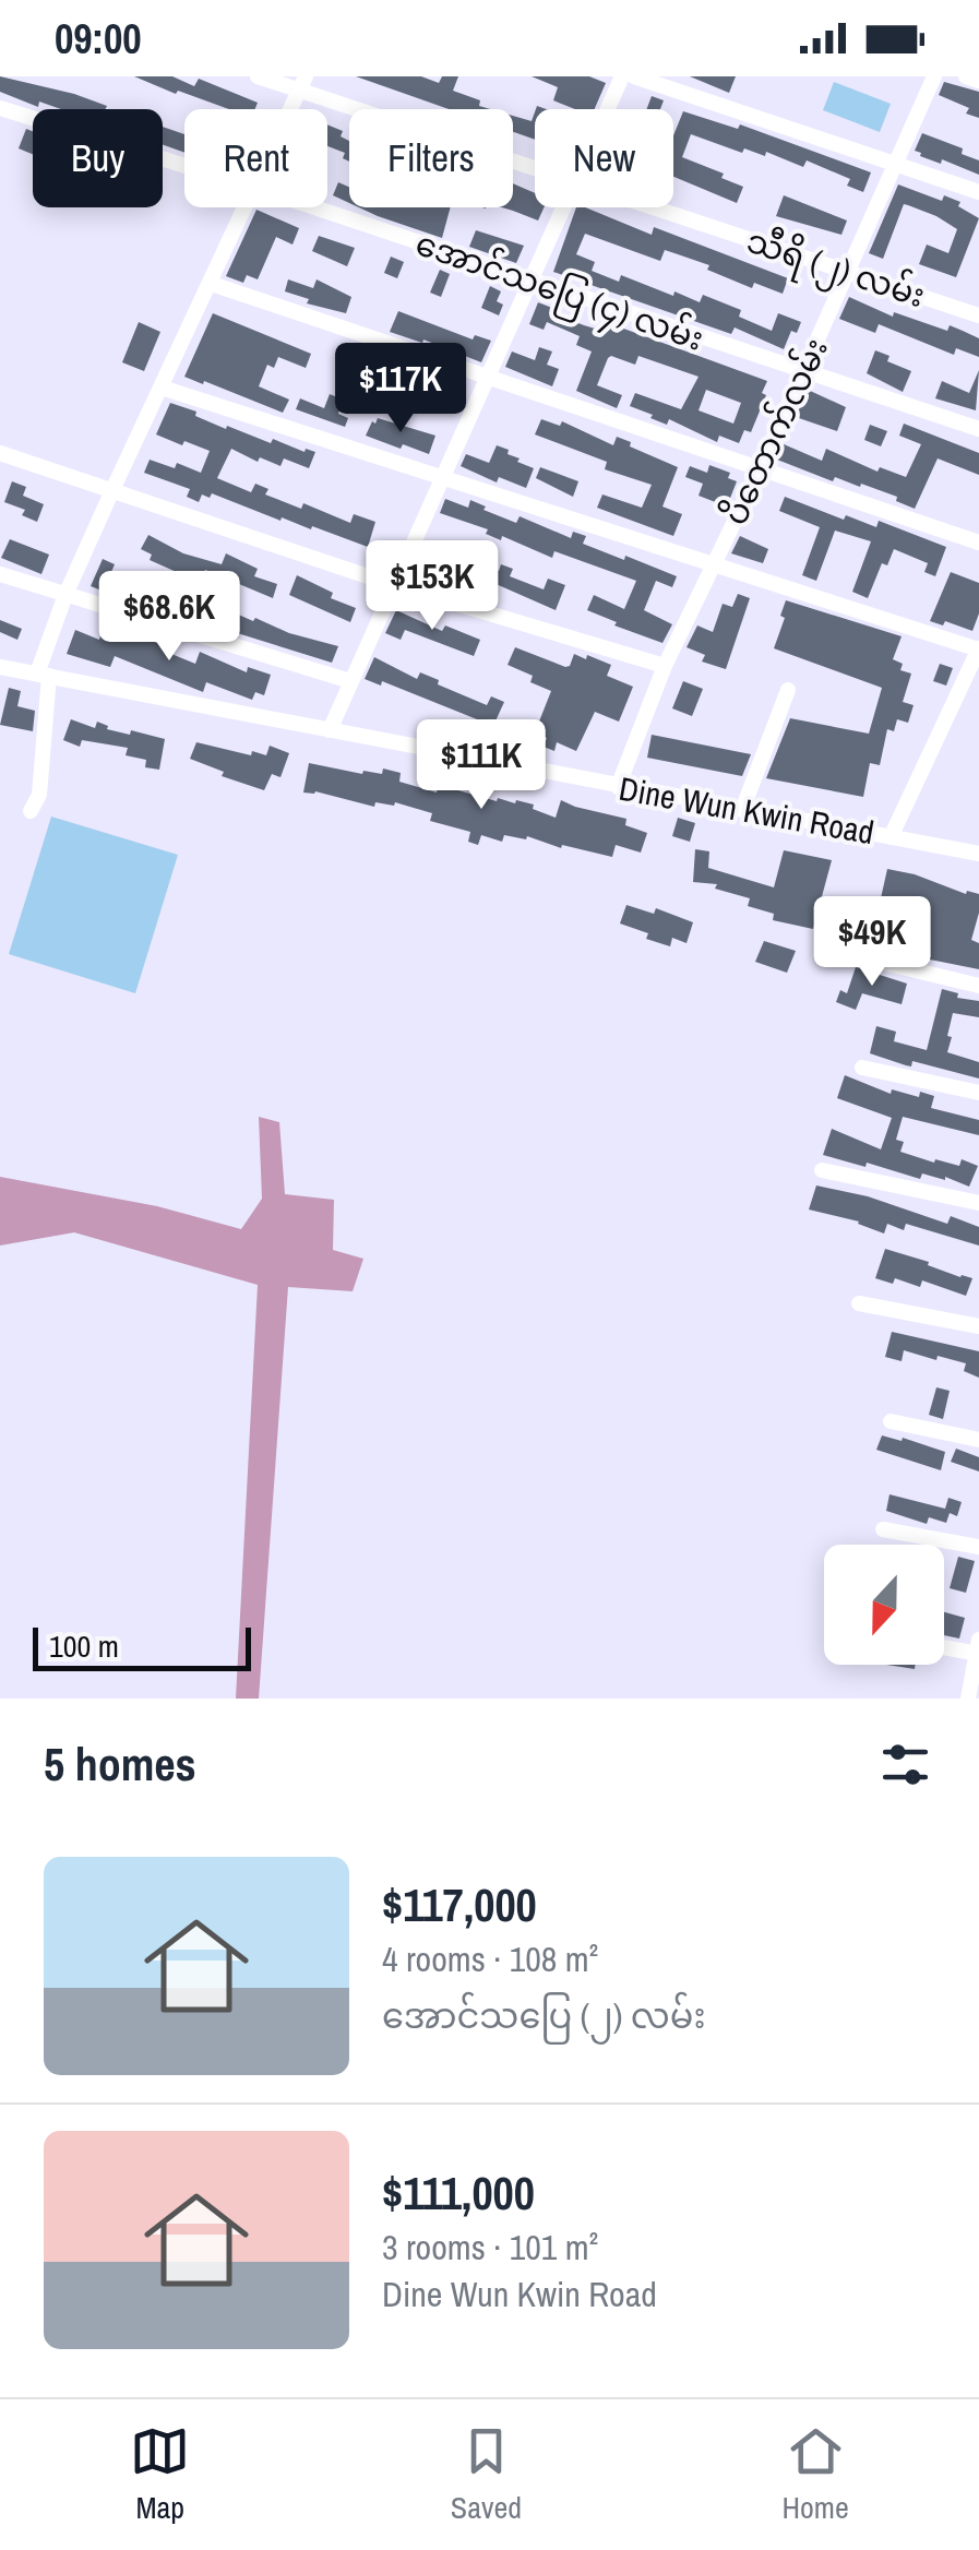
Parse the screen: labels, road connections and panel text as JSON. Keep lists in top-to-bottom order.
{
  "streets": {
    "street": [
      "သီရိ (၂) လမ်း",
      "အောင်သပြေ (၄) လမ်း",
      "ပိတောက်လမ်း",
      "Dine Wun Kwin Road"
    ]
  },
  "crossings": [
    ["သီရိ (၂) လမ်း", "ပိတောက်လမ်း"],
    ["အောင်သပြေ (၄) လမ်း", "ပိတောက်လမ်း"],
    ["ပိတောက်လမ်း", "Dine Wun Kwin Road"]
  ],
  "scale_bar": "100 m",
  "north": "bottom",
  "page": {
    "status": "09:00",
    "chip": [
      "Buy",
      "Rent",
      "Filters",
      "New"
    ],
    "price": [
      "$117K",
      "$153K",
      "$68.6K",
      "$111K",
      "$49K"
    ],
    "scale": "100 m",
    "heading": "5 homes",
    "list": [
      {
        "name": "$117,000",
        "note": "4 rooms · 108 m² · အောင်သပြေ (၂) လမ်း"
      },
      {
        "name": "$111,000",
        "note": "3 rooms · 101 m² · Dine Wun Kwin Road"
      }
    ],
    "tabs": ["Map", "Saved", "Home"]
  }
}
